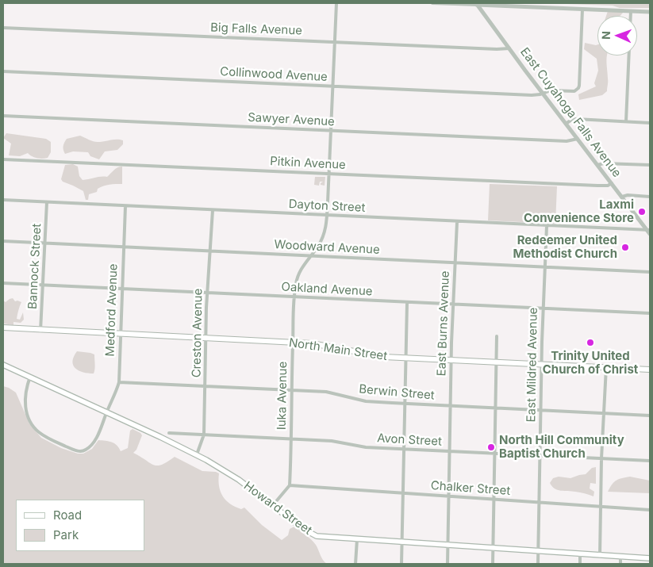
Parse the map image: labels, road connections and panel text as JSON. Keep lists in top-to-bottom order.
{
  "streets": {
    "main road": ["North Main Street", "Howard Street"],
    "street": [
      "Big Falls Avenue",
      "Collinwood Avenue",
      "East Cuyahoga Falls Avenue",
      "Sawyer Avenue",
      "Pitkin Avenue",
      "Dayton Street",
      "Woodward Avenue",
      "Bannock Street",
      "Oakland Avenue",
      "Medford Avenue",
      "East Burns Avenue",
      "Creston Avenue",
      "East Mildred Avenue",
      "Berwin Street",
      "Iuka Avenue",
      "Avon Street",
      "Chalker Street"
    ]
  },
  "crossings": [
    ["Big Falls Avenue", "East Cuyahoga Falls Avenue"],
    ["Big Falls Avenue", "Iuka Avenue"],
    ["Collinwood Avenue", "East Cuyahoga Falls Avenue"],
    ["Collinwood Avenue", "Iuka Avenue"],
    ["East Cuyahoga Falls Avenue", "Sawyer Avenue"],
    ["East Cuyahoga Falls Avenue", "Pitkin Avenue"],
    ["East Cuyahoga Falls Avenue", "Dayton Street"],
    ["Sawyer Avenue", "Iuka Avenue"],
    ["Pitkin Avenue", "Iuka Avenue"],
    ["Dayton Street", "Bannock Street"],
    ["Dayton Street", "Medford Avenue"],
    ["Dayton Street", "East Burns Avenue"],
    ["Dayton Street", "Creston Avenue"],
    ["Dayton Street", "East Mildred Avenue"],
    ["Dayton Street", "Iuka Avenue"],
    ["Woodward Avenue", "Bannock Street"],
    ["Woodward Avenue", "Medford Avenue"],
    ["Woodward Avenue", "East Burns Avenue"],
    ["Woodward Avenue", "Creston Avenue"],
    ["Woodward Avenue", "East Mildred Avenue"],
    ["Woodward Avenue", "Iuka Avenue"],
    ["Bannock Street", "Oakland Avenue"],
    ["Bannock Street", "North Main Street"],
    ["Oakland Avenue", "Medford Avenue"],
    ["Oakland Avenue", "East Burns Avenue"],
    ["Oakland Avenue", "Creston Avenue"],
    ["Oakland Avenue", "East Mildred Avenue"],
    ["Oakland Avenue", "Iuka Avenue"],
    ["Medford Avenue", "North Main Street"],
    ["Medford Avenue", "Berwin Street"],
    ["Medford Avenue", "Howard Street"],
    ["East Burns Avenue", "North Main Street"],
    ["East Burns Avenue", "Berwin Street"],
    ["East Burns Avenue", "Avon Street"],
    ["East Burns Avenue", "Chalker Street"],
    ["East Burns Avenue", "Howard Street"],
    ["Creston Avenue", "North Main Street"],
    ["Creston Avenue", "Berwin Street"],
    ["Creston Avenue", "Avon Street"],
    ["Creston Avenue", "Howard Street"],
    ["North Main Street", "East Mildred Avenue"],
    ["North Main Street", "Iuka Avenue"],
    ["East Mildred Avenue", "Berwin Street"],
    ["East Mildred Avenue", "Avon Street"],
    ["East Mildred Avenue", "Chalker Street"],
    ["East Mildred Avenue", "Howard Street"],
    ["Berwin Street", "Iuka Avenue"],
    ["Iuka Avenue", "Avon Street"],
    ["Iuka Avenue", "Chalker Street"]
  ],
  "places": [
    "Laxmi Convenience Store",
    "Redeemer United Methodist Church",
    "Trinity United Church of Christ",
    "North Hill Community Baptist Church"
  ],
  "legend": ["Road", "Park"],
  "north": "left"
}
